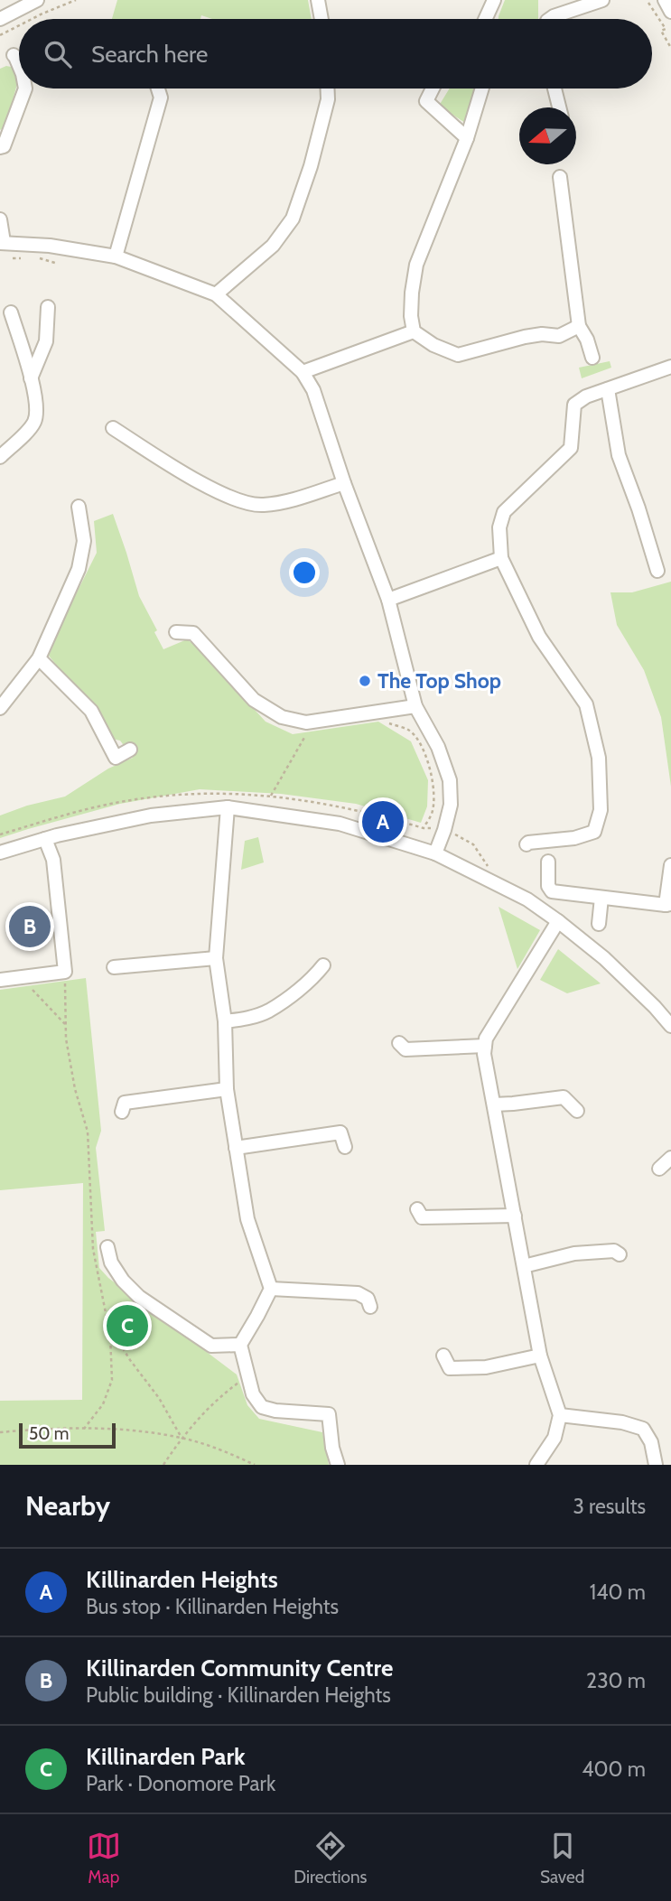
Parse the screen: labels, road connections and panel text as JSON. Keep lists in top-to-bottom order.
{
  "places": ["The Top Shop"],
  "scale_bar": "50 m",
  "north": "left",
  "page": {
    "search": "Search here",
    "pins": ["A", "B", "C"],
    "scale": "50 m",
    "heading": ["Nearby", "3 results"],
    "list": [
      {
        "mark": "A",
        "name": "Killinarden Heights",
        "note": "Bus stop · Killinarden Heights",
        "value": "140 m"
      },
      {
        "mark": "B",
        "name": "Killinarden Community Centre",
        "note": "Public building · Killinarden Heights",
        "value": "230 m"
      },
      {
        "mark": "C",
        "name": "Killinarden Park",
        "note": "Park · Donomore Park",
        "value": "400 m"
      }
    ],
    "nav": ["Map", "Directions", "Saved"]
  }
}
